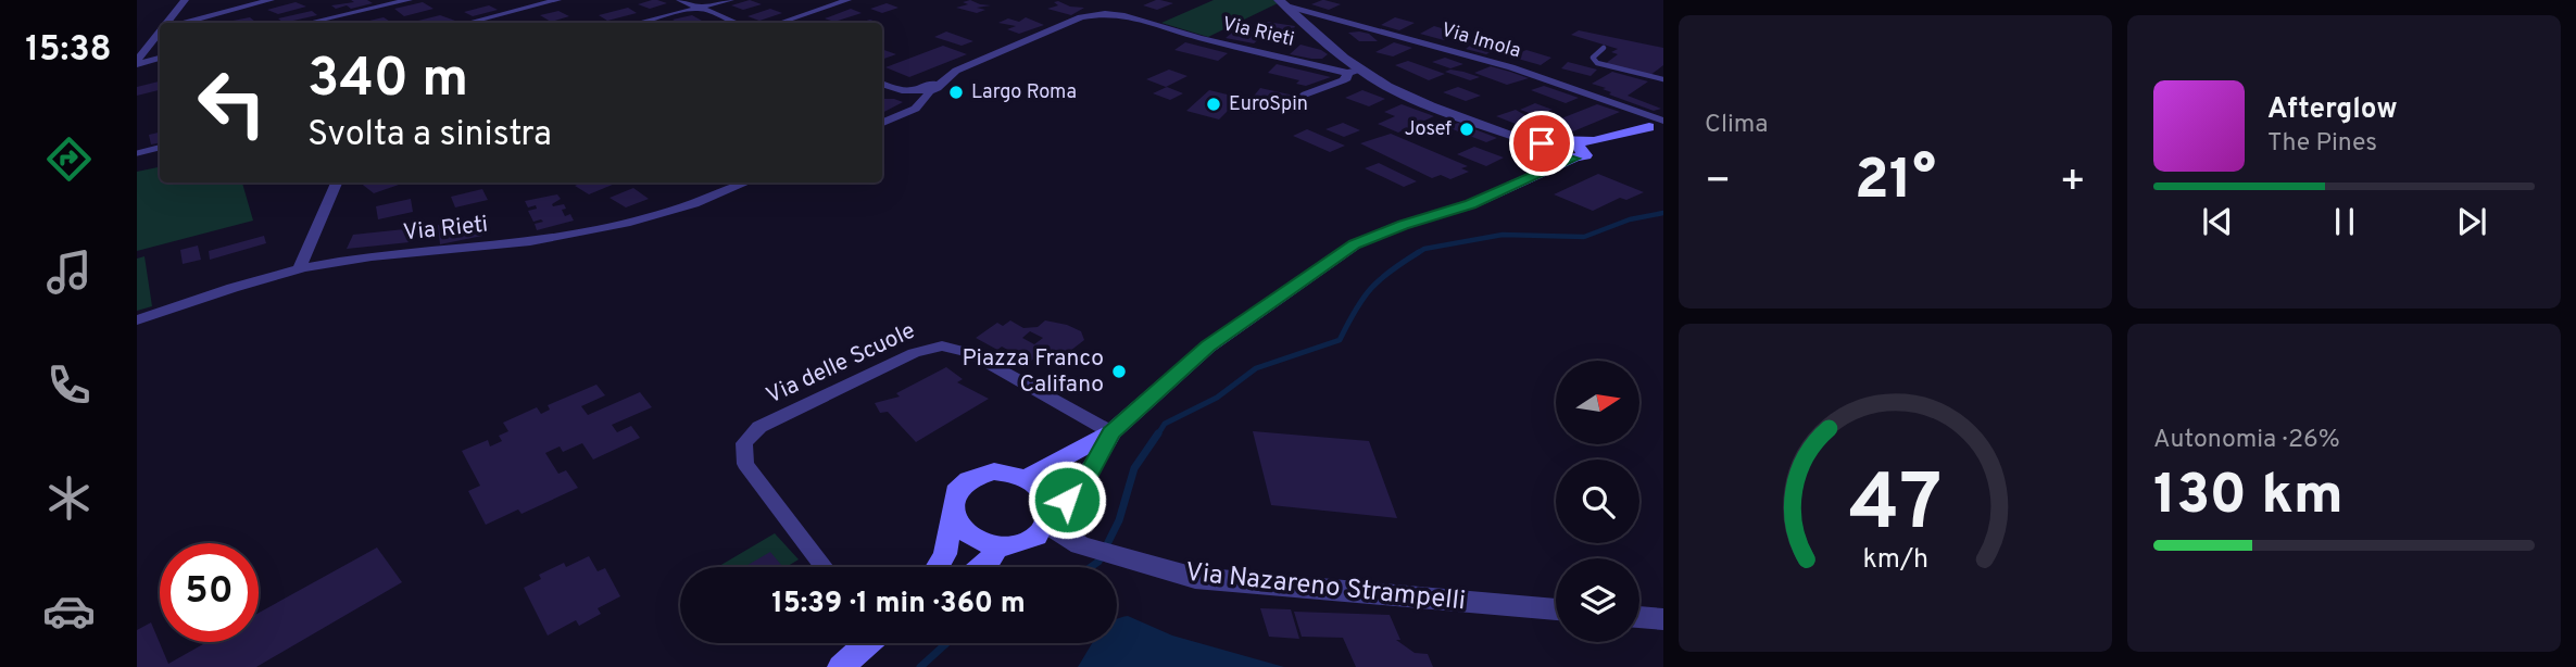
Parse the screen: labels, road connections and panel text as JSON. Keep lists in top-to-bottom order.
{
  "streets": {
    "street": [
      "Via Rieti",
      "Via Imola",
      "Via delle Scuole",
      "Via Nazareno Strampelli"
    ]
  },
  "places": [
    "Largo Roma",
    "EuroSpin",
    "Josef",
    "Piazza Franco Califano"
  ],
  "north": "right",
  "page": {
    "tabs": "15:38",
    "tile": [
      "Clima",
      ["Autonomia · 26%", "130 km"]
    ],
    "turn": ["340 m", "Svolta a sinistra"],
    "song": ["Afterglow", "The Pines"],
    "heat": ["−", "21°", "+"],
    "limit": "50",
    "trip": "15:39 · 1 min · 360 m",
    "gauge": ["47", "km/h"]
  }
}
